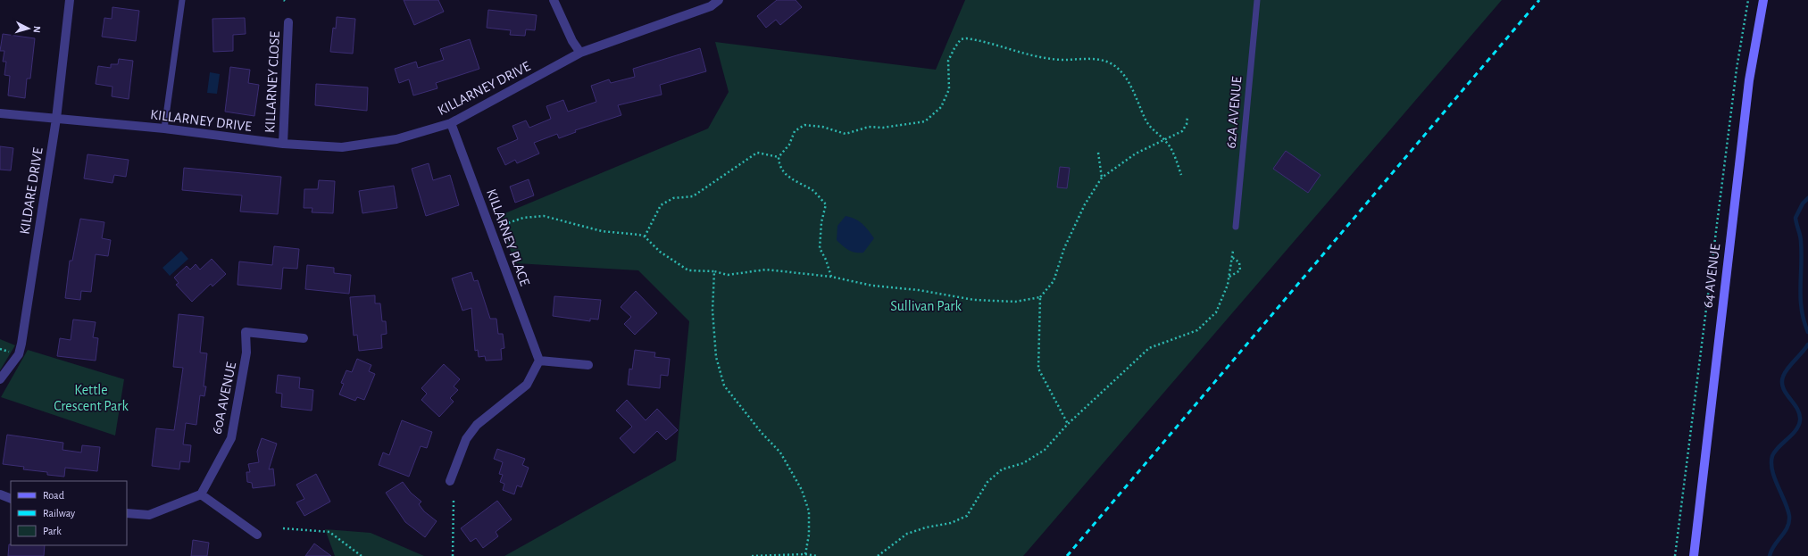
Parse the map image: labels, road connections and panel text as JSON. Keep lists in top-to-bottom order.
{
  "streets": {
    "main road": ["64 AVENUE"],
    "street": [
      "KILLARNEY CLOSE",
      "KILLARNEY DRIVE",
      "KILDARE DRIVE",
      "KILLARNEY PLACE",
      "60A AVENUE"
    ],
    "lane": ["62A AVENUE"]
  },
  "crossings": [
    ["KILLARNEY CLOSE", "KILLARNEY DRIVE"],
    ["KILLARNEY DRIVE", "KILDARE DRIVE"],
    ["KILLARNEY DRIVE", "KILLARNEY PLACE"]
  ],
  "parks": ["Sullivan Park", "Kettle Crescent Park"],
  "legend": ["Road", "Railway", "Park"],
  "north": "right"
}
